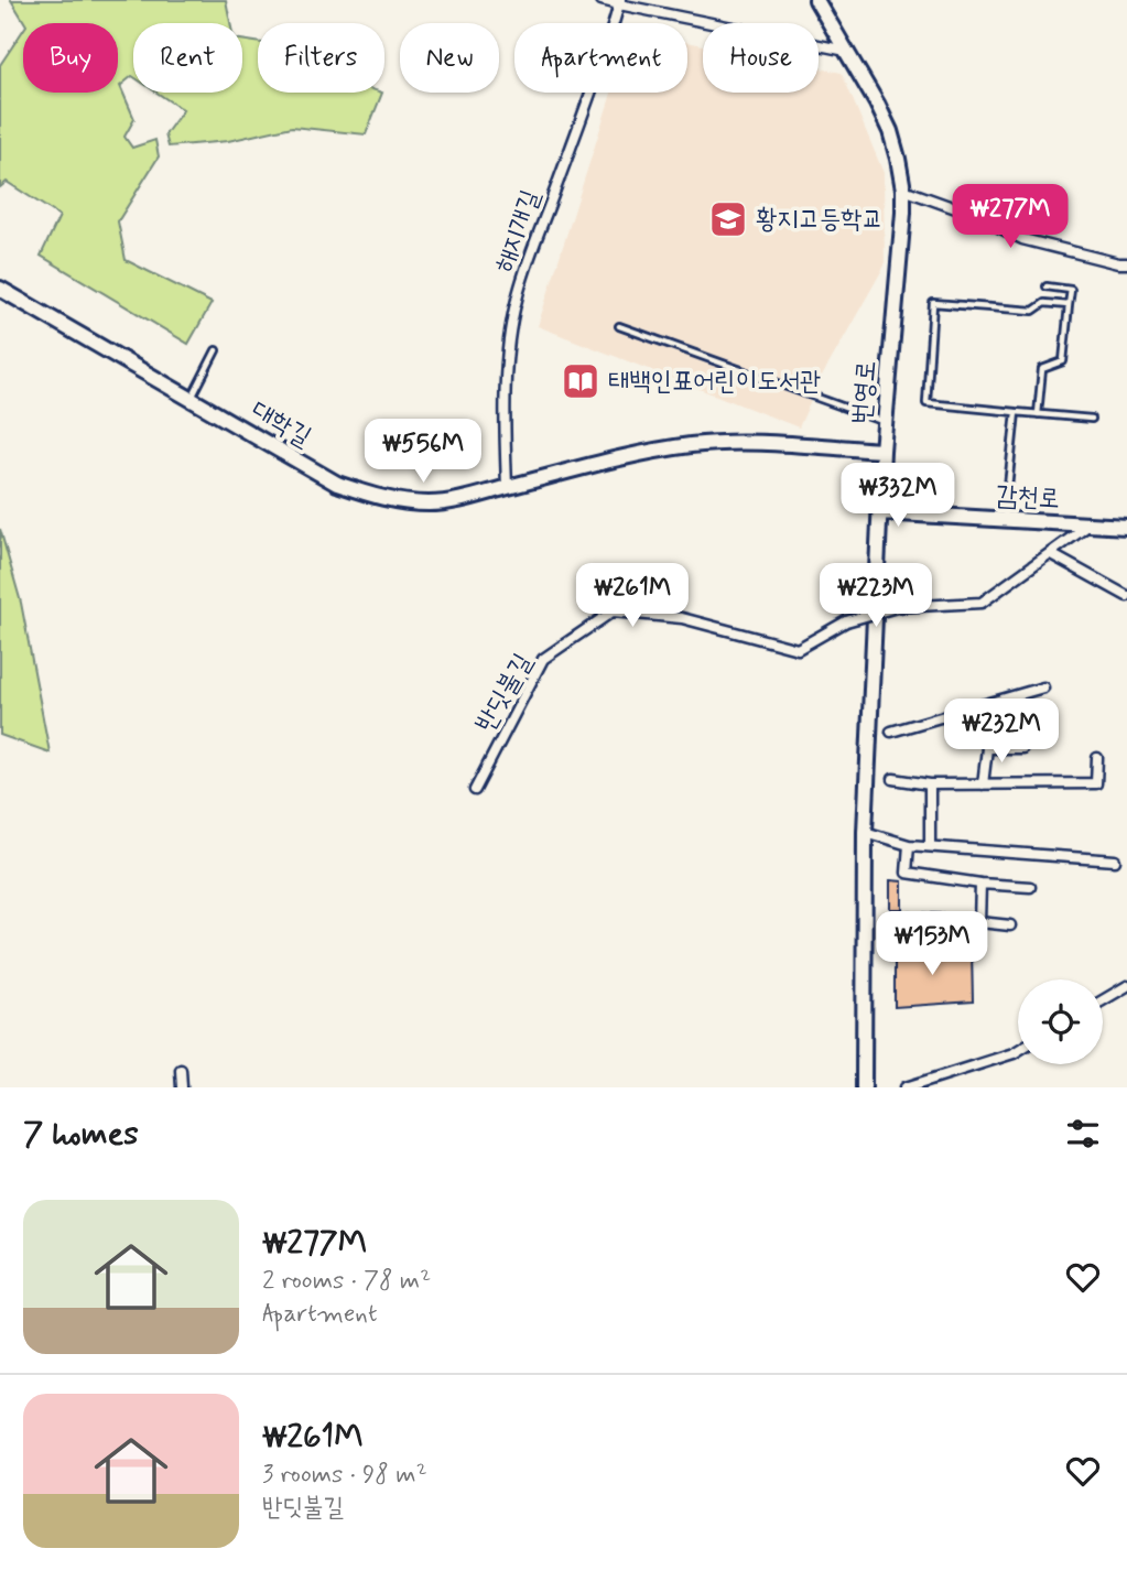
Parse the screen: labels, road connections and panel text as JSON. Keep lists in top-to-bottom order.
{
  "streets": {
    "street": [
      "해지개길",
      "번영로",
      "대학길",
      "감천로",
      "반딧불길"
    ]
  },
  "crossings": [
    ["해지개길", "대학길"],
    ["번영로", "대학길"],
    ["번영로", "감천로"]
  ],
  "places": {
    "school or university": ["황지고등학교"],
    "library": ["태백인표어린이도서관"]
  },
  "page": {
    "chip": [
      "Buy",
      "Rent",
      "Filters",
      "New",
      "Apartment",
      "House"
    ],
    "price": [
      "₩277M",
      "₩556M",
      "₩332M",
      "₩261M",
      "₩223M",
      "₩232M",
      "₩153M"
    ],
    "heading": "7 homes",
    "list": [
      {
        "name": "₩277M",
        "note": "2 rooms · 78 m² · Apartment"
      },
      {
        "name": "₩261M",
        "note": "3 rooms · 98 m² · 반딧불길"
      }
    ]
  }
}
